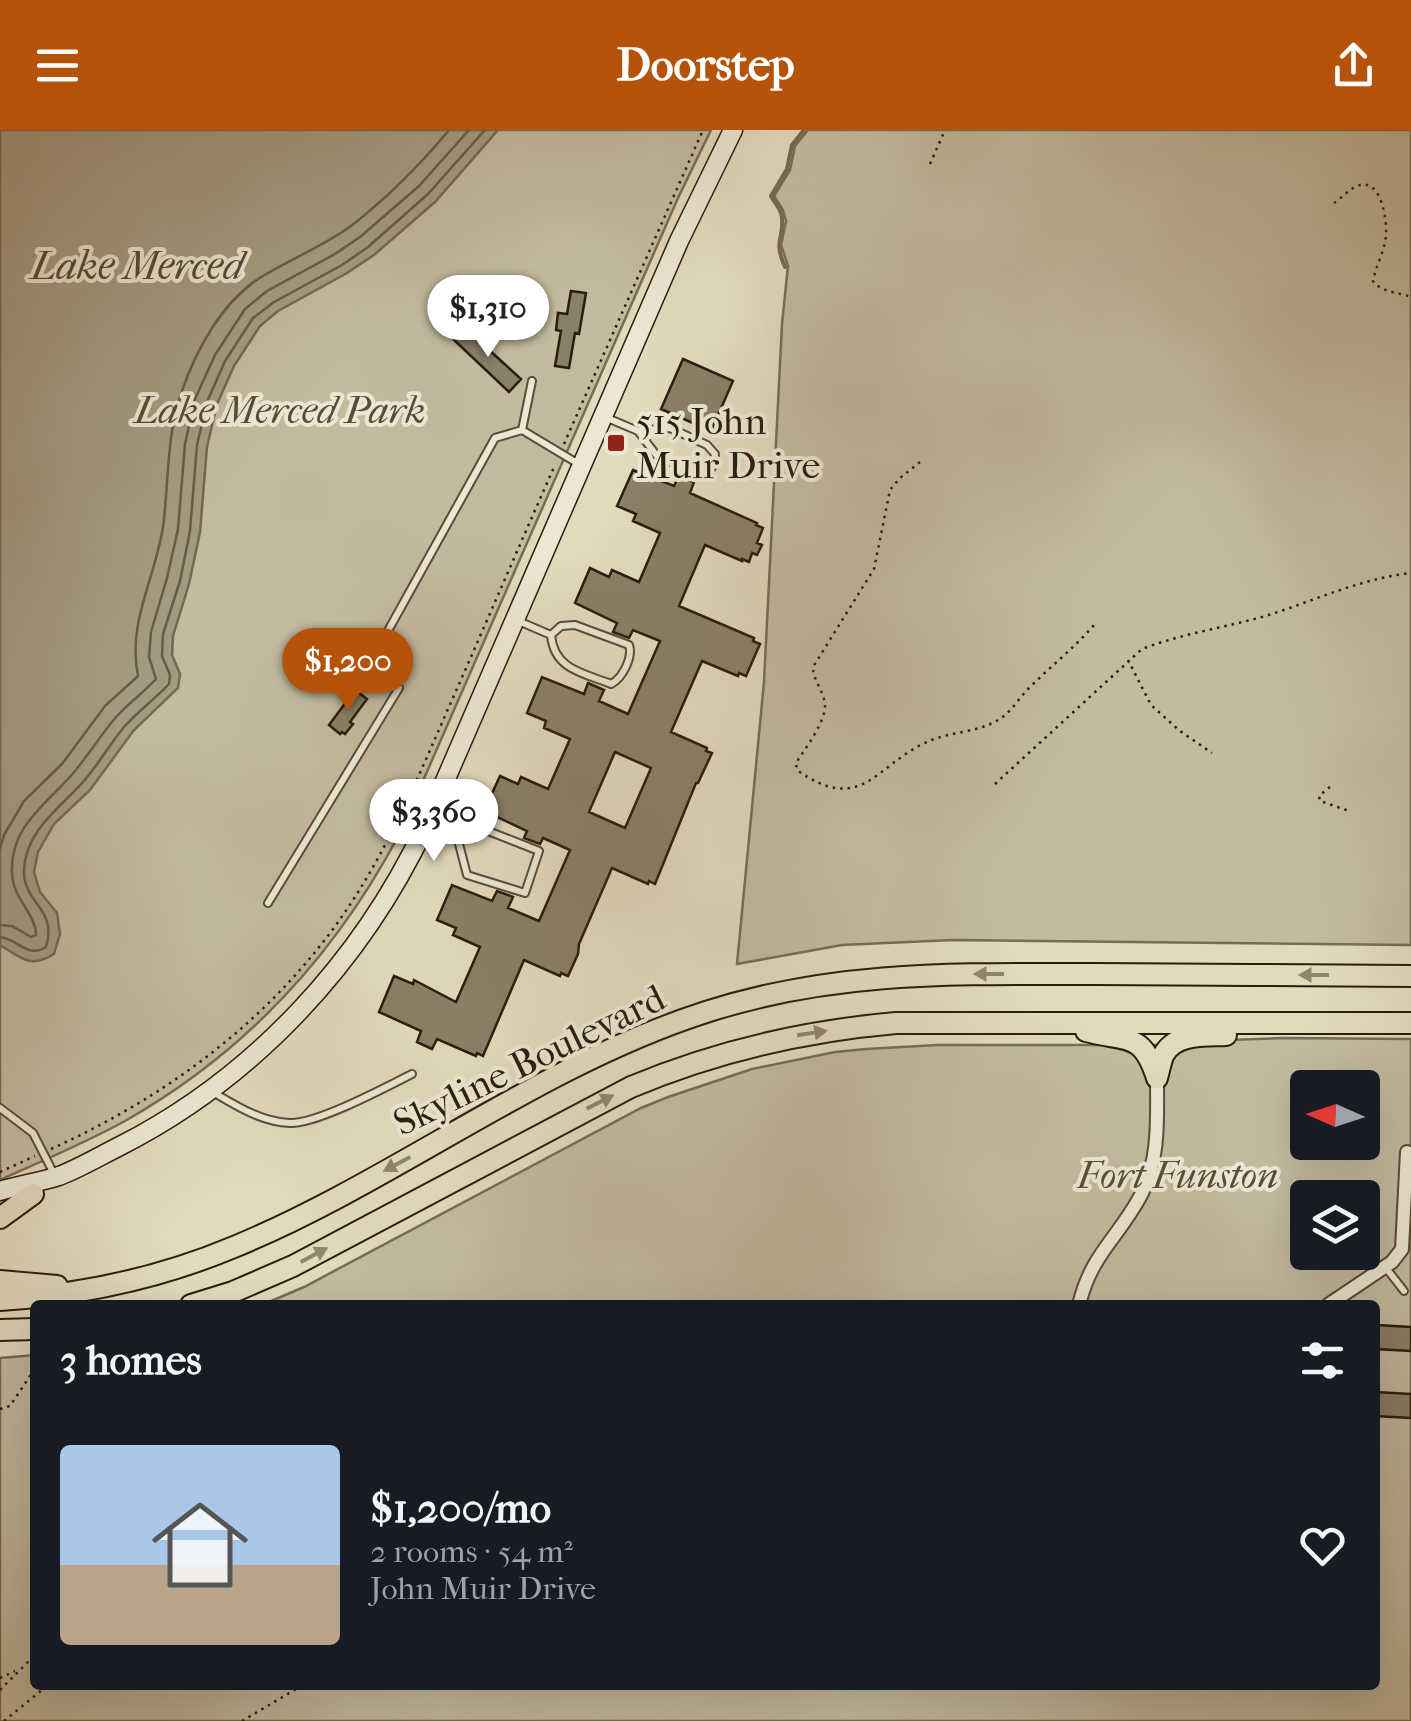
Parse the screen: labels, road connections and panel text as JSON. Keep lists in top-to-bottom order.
{
  "streets": {
    "main road": ["Skyline Boulevard"]
  },
  "water": ["Lake Merced"],
  "parks": ["Lake Merced Park", "Fort Funston"],
  "places": {
    "transit": ["515 John Muir Drive"]
  },
  "north": "left",
  "page": {
    "header": "Doorstep",
    "price": ["$1,310", "$1,200", "$3,360"],
    "heading": "3 homes",
    "list": [
      {
        "name": "$1,200/mo",
        "note": "2 rooms · 54 m² · John Muir Drive"
      }
    ]
  }
}
